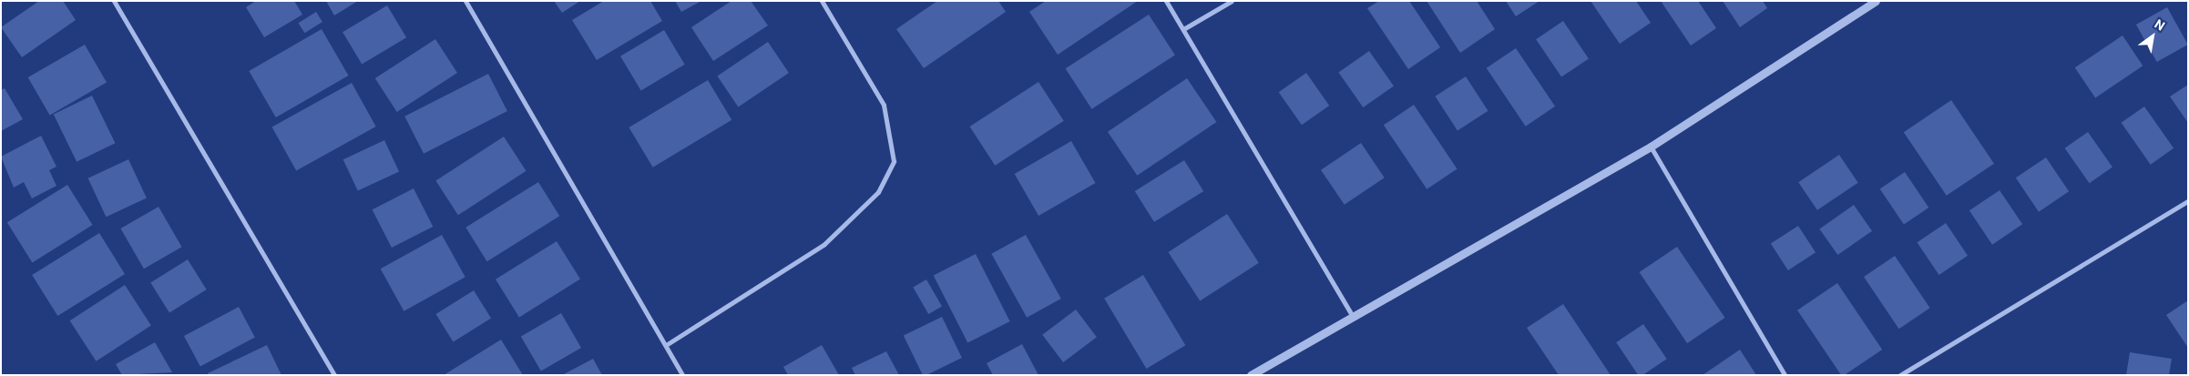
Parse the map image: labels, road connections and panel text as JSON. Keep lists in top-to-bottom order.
{
  "north": "top right"
}
